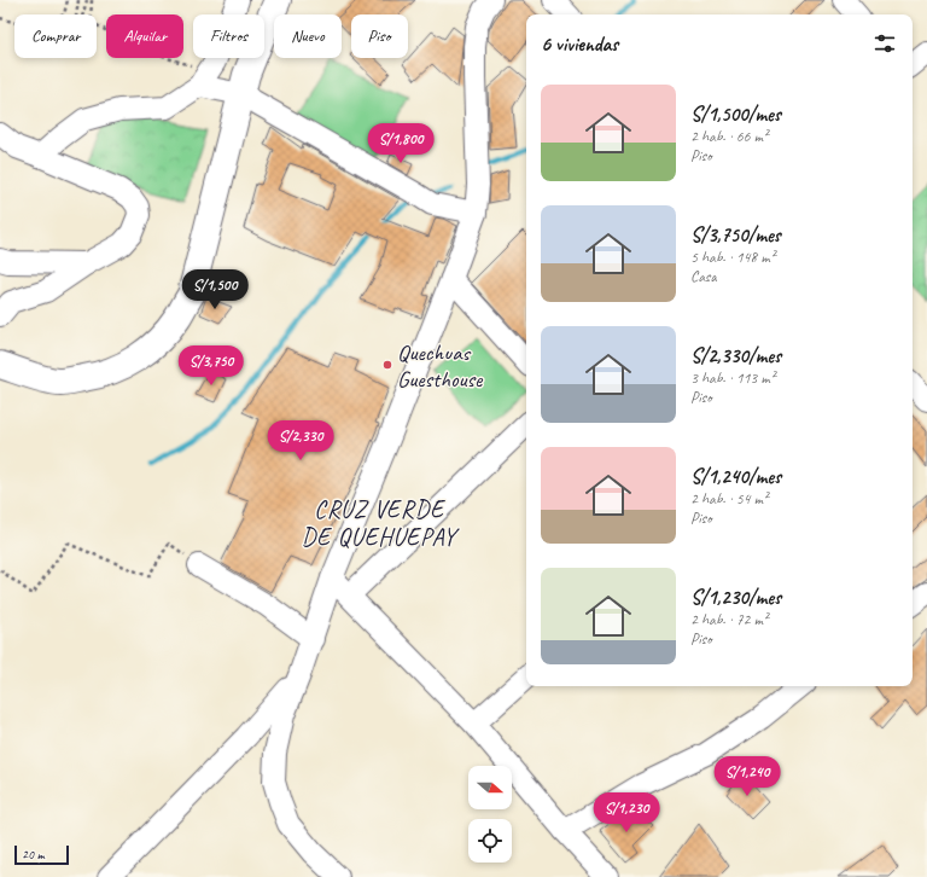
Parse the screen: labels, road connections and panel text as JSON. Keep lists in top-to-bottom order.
{
  "districts": ["CRUZ VERDE DE QUEHUEPAY"],
  "places": ["Quechuas Guesthouse"],
  "scale_bar": "20 m",
  "north": "right",
  "page": {
    "chip": [
      "Comprar",
      "Alquilar",
      "Filtros",
      "Nuevo",
      "Piso"
    ],
    "heading": "6 viviendas",
    "list": [
      {
        "name": "S/1,500/mes",
        "note": "2 hab. · 66 m² · Piso"
      },
      {
        "name": "S/3,750/mes",
        "note": "5 hab. · 148 m² · Casa"
      },
      {
        "name": "S/2,330/mes",
        "note": "3 hab. · 113 m² · Piso"
      },
      {
        "name": "S/1,240/mes",
        "note": "2 hab. · 54 m² · Piso"
      },
      {
        "name": "S/1,230/mes",
        "note": "2 hab. · 72 m² · Piso"
      }
    ],
    "price": [
      "S/1,800",
      "S/1,500",
      "S/3,750",
      "S/2,330",
      "S/1,240",
      "S/1,230"
    ],
    "scale": "20 m"
  }
}
